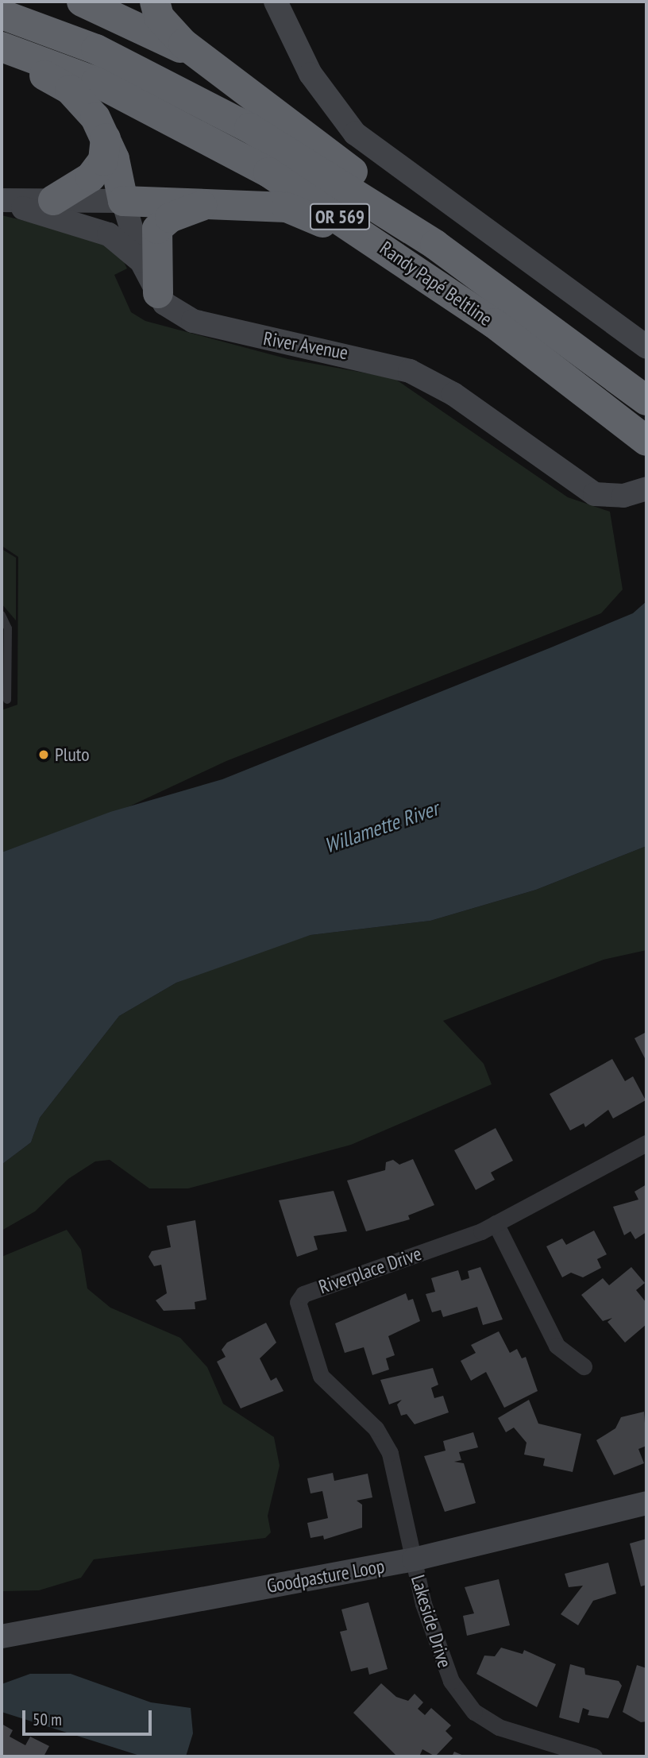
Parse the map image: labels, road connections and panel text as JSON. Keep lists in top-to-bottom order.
{
  "streets": {
    "highway": ["OR 569", "Randy Papé Beltline"],
    "street": [
      "River Avenue",
      "Riverplace Drive",
      "Goodpasture Loop",
      "Lakeside Drive"
    ]
  },
  "crossings": [
    ["Riverplace Drive", "Goodpasture Loop"],
    ["Riverplace Drive", "Lakeside Drive"],
    ["Goodpasture Loop", "Lakeside Drive"]
  ],
  "water": ["Willamette River"],
  "places": ["Pluto"],
  "scale_bar": "50 m"
}
